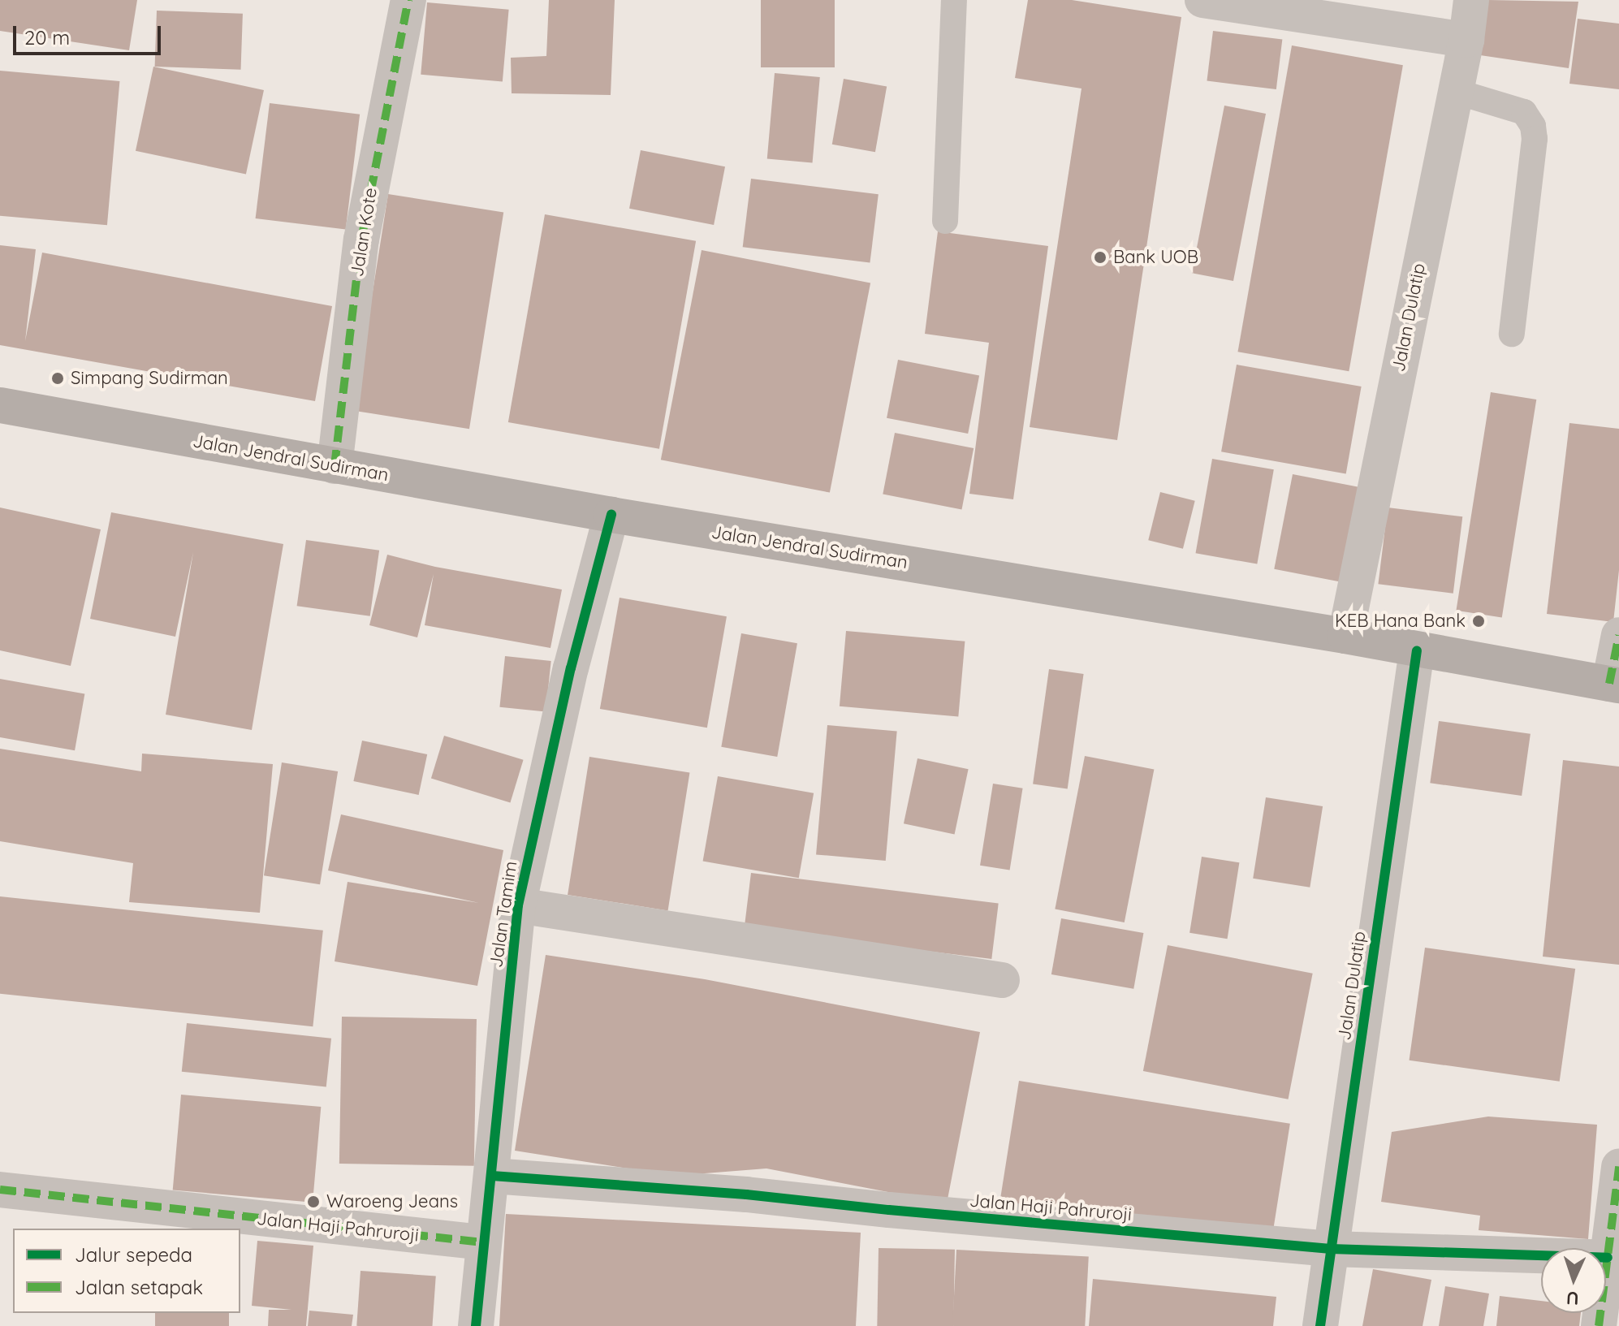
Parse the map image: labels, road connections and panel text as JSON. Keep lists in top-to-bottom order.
{
  "streets": {
    "main road": ["Jalan Jendral Sudirman"],
    "street": [
      "Jalan Kote",
      "Jalan Dulatip",
      "Jalan Tamim",
      "Jalan Haji Pahruroji"
    ]
  },
  "crossings": [
    ["Jalan Kote", "Jalan Jendral Sudirman"],
    ["Jalan Dulatip", "Jalan Jendral Sudirman"],
    ["Jalan Dulatip", "Jalan Haji Pahruroji"],
    ["Jalan Jendral Sudirman", "Jalan Tamim"],
    ["Jalan Tamim", "Jalan Haji Pahruroji"]
  ],
  "places": [
    "Bank UOB",
    "Simpang Sudirman",
    "KEB Hana Bank",
    "Waroeng Jeans"
  ],
  "legend": ["Jalur sepeda", "Jalan setapak"],
  "scale_bar": "20 m",
  "north": "bottom"
}
